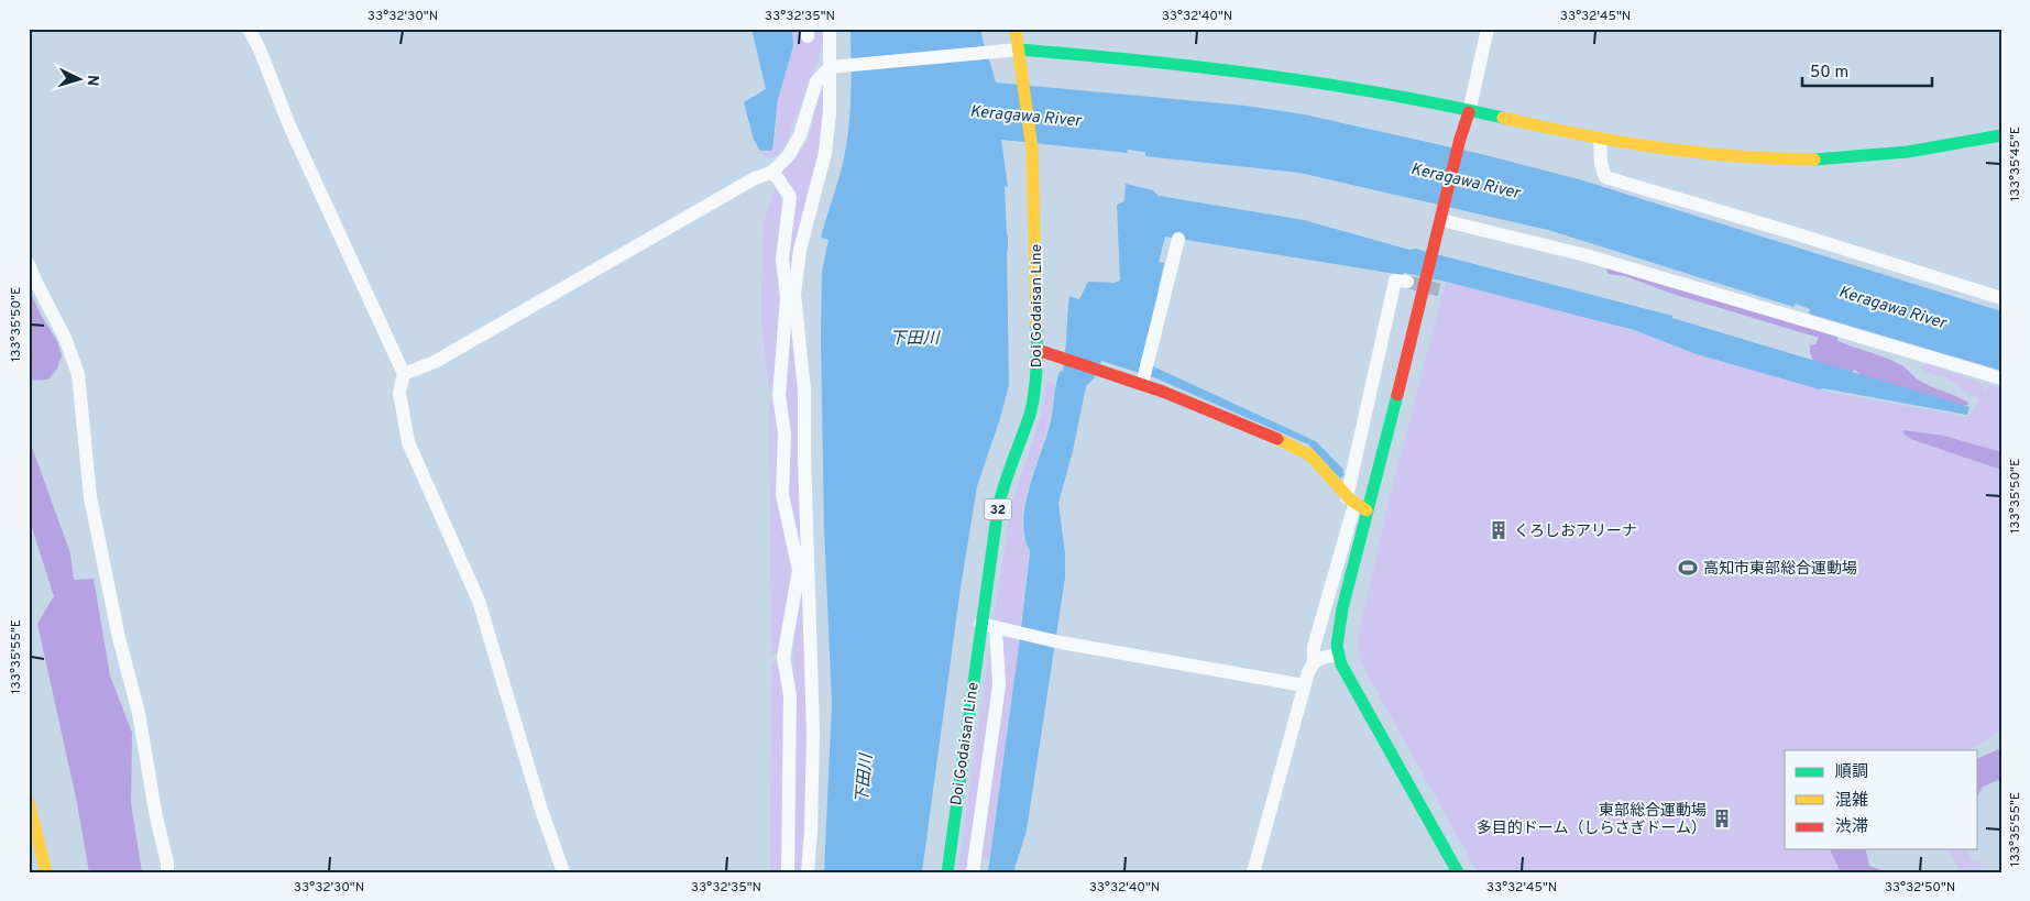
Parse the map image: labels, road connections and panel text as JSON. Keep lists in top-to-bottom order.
{
  "streets": {
    "main road": ["Doi Godaisan Line", "32"]
  },
  "water": ["Keragawa River", "下田川"],
  "places": {
    "building": ["くろしおアリーナ", "東部総合運動場 多目的ドーム（しらさぎドーム）"],
    "sports": ["高知市東部総合運動場"]
  },
  "legend": ["順調", "混雑", "渋滞"],
  "scale_bar": "50 m",
  "north": "right",
  "coordinates": [
    "33°32'30\"N",
    "33°32'35\"N",
    "33°32'40\"N",
    "33°32'45\"N",
    "133°35'45\"E",
    "133°35'50\"E",
    "133°35'55\"E",
    "33°32'50\"N"
  ]
}
